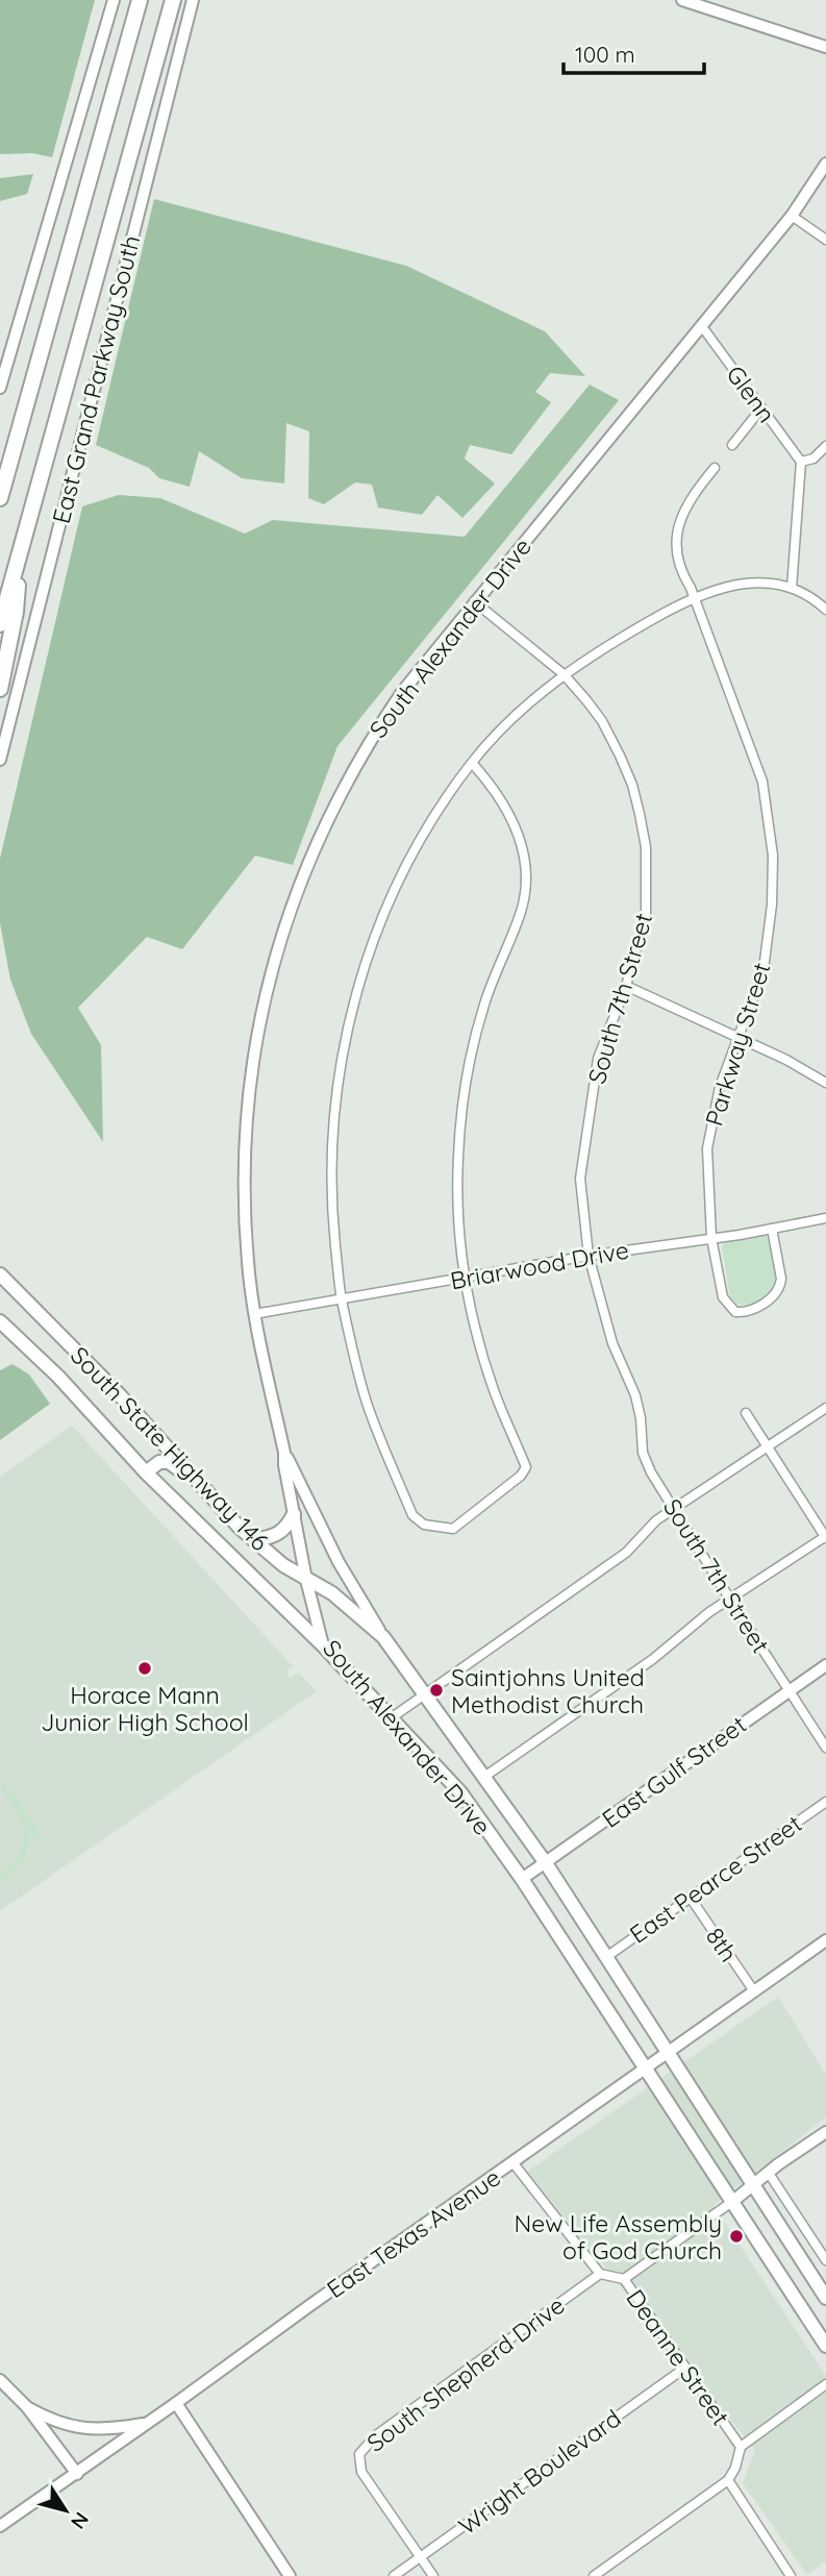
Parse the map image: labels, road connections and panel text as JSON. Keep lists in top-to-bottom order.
{
  "streets": {
    "highway": ["East Grand Parkway South"],
    "main road": [
      "South Alexander Drive",
      "South State Highway 146",
      "East Gulf Street",
      "East Texas Avenue"
    ],
    "street": [
      "Glenn",
      "South 7th Street",
      "Parkway Street",
      "Briarwood Drive",
      "East Pearce Street",
      "8th",
      "Deanne Street",
      "South Shepherd Drive",
      "Wright Boulevard"
    ]
  },
  "crossings": [
    ["Glenn", "South Alexander Drive"],
    ["South Alexander Drive", "South 7th Street"],
    ["South Alexander Drive", "Briarwood Drive"],
    ["South Alexander Drive", "South State Highway 146"],
    ["South Alexander Drive", "East Gulf Street"],
    ["South Alexander Drive", "East Pearce Street"],
    ["South Alexander Drive", "East Texas Avenue"],
    ["South 7th Street", "Briarwood Drive"],
    ["South 7th Street", "East Gulf Street"],
    ["Parkway Street", "Briarwood Drive"],
    ["East Pearce Street", "8th"],
    ["8th", "East Texas Avenue"],
    ["East Texas Avenue", "Deanne Street"],
    ["Deanne Street", "South Shepherd Drive"],
    ["Deanne Street", "Wright Boulevard"],
    ["South Shepherd Drive", "Wright Boulevard"]
  ],
  "places": ["Horace Mann Junior High School", "Saintjohns United Methodist Church", "New Life Assembly of God Church"],
  "scale_bar": "100 m",
  "north": "bottom right"
}
